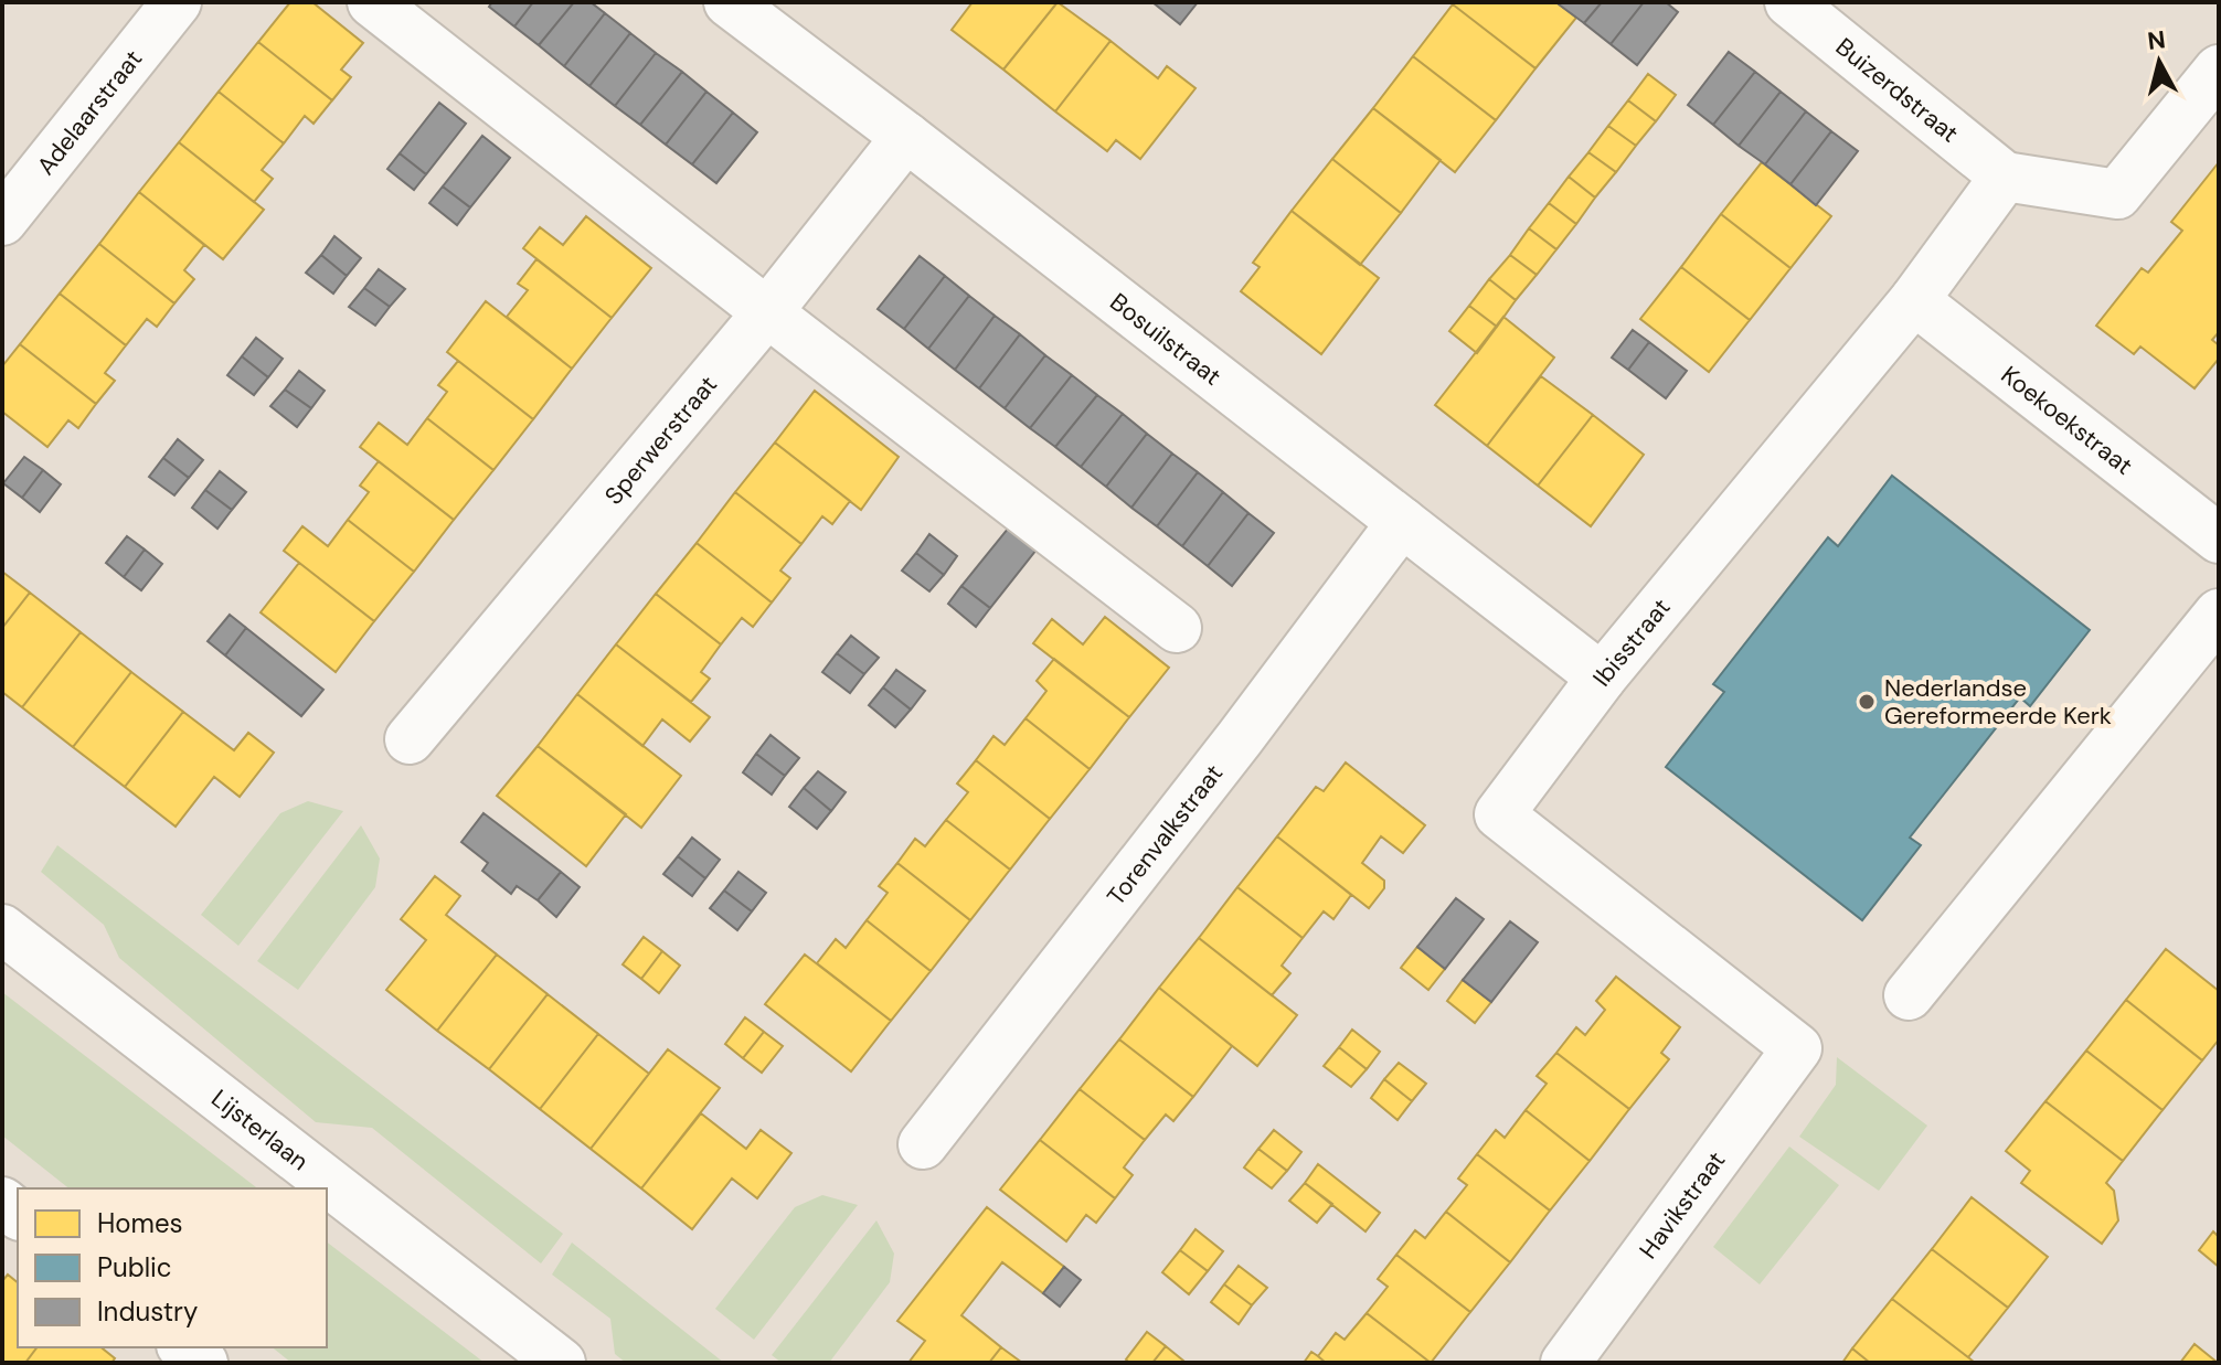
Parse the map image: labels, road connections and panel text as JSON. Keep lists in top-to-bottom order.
{
  "streets": {
    "street": [
      "Buizerdstraat",
      "Adelaarstraat",
      "Bosuilstraat",
      "Koekoekstraat",
      "Sperwerstraat",
      "Ibisstraat",
      "Torenvalkstraat",
      "Lijsterlaan",
      "Havikstraat"
    ]
  },
  "crossings": [
    ["Buizerdstraat", "Ibisstraat"],
    ["Bosuilstraat", "Sperwerstraat"],
    ["Bosuilstraat", "Ibisstraat"],
    ["Bosuilstraat", "Torenvalkstraat"],
    ["Koekoekstraat", "Ibisstraat"],
    ["Ibisstraat", "Havikstraat"]
  ],
  "places": ["Nederlandse Gereformeerde Kerk"],
  "legend": ["Homes", "Public", "Industry"],
  "north": "top"
}
